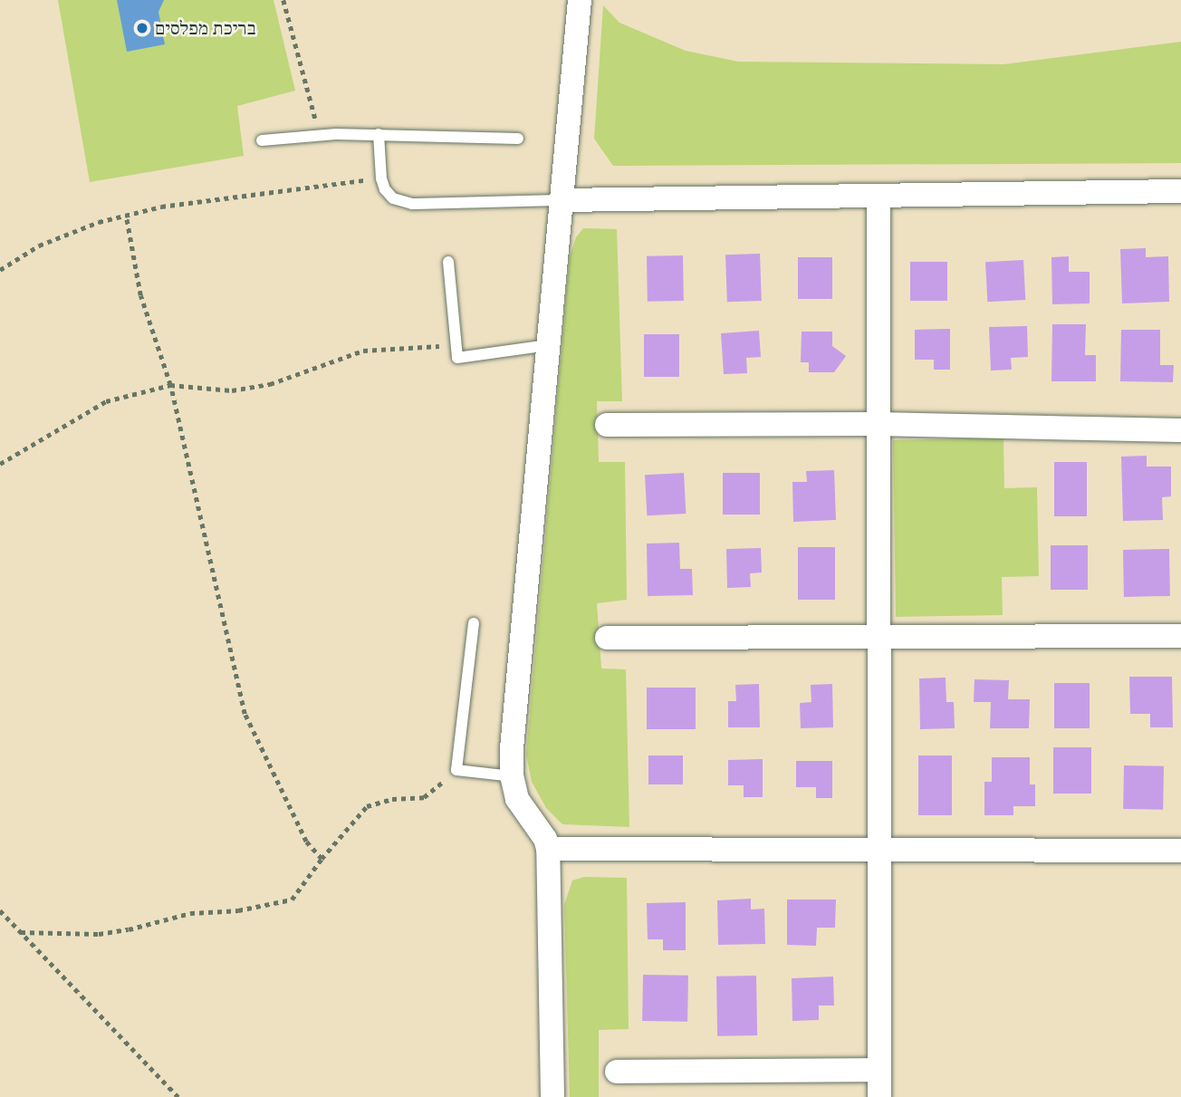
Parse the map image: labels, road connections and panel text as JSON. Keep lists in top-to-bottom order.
{
  "places": ["בריכת מפלסים"]
}
